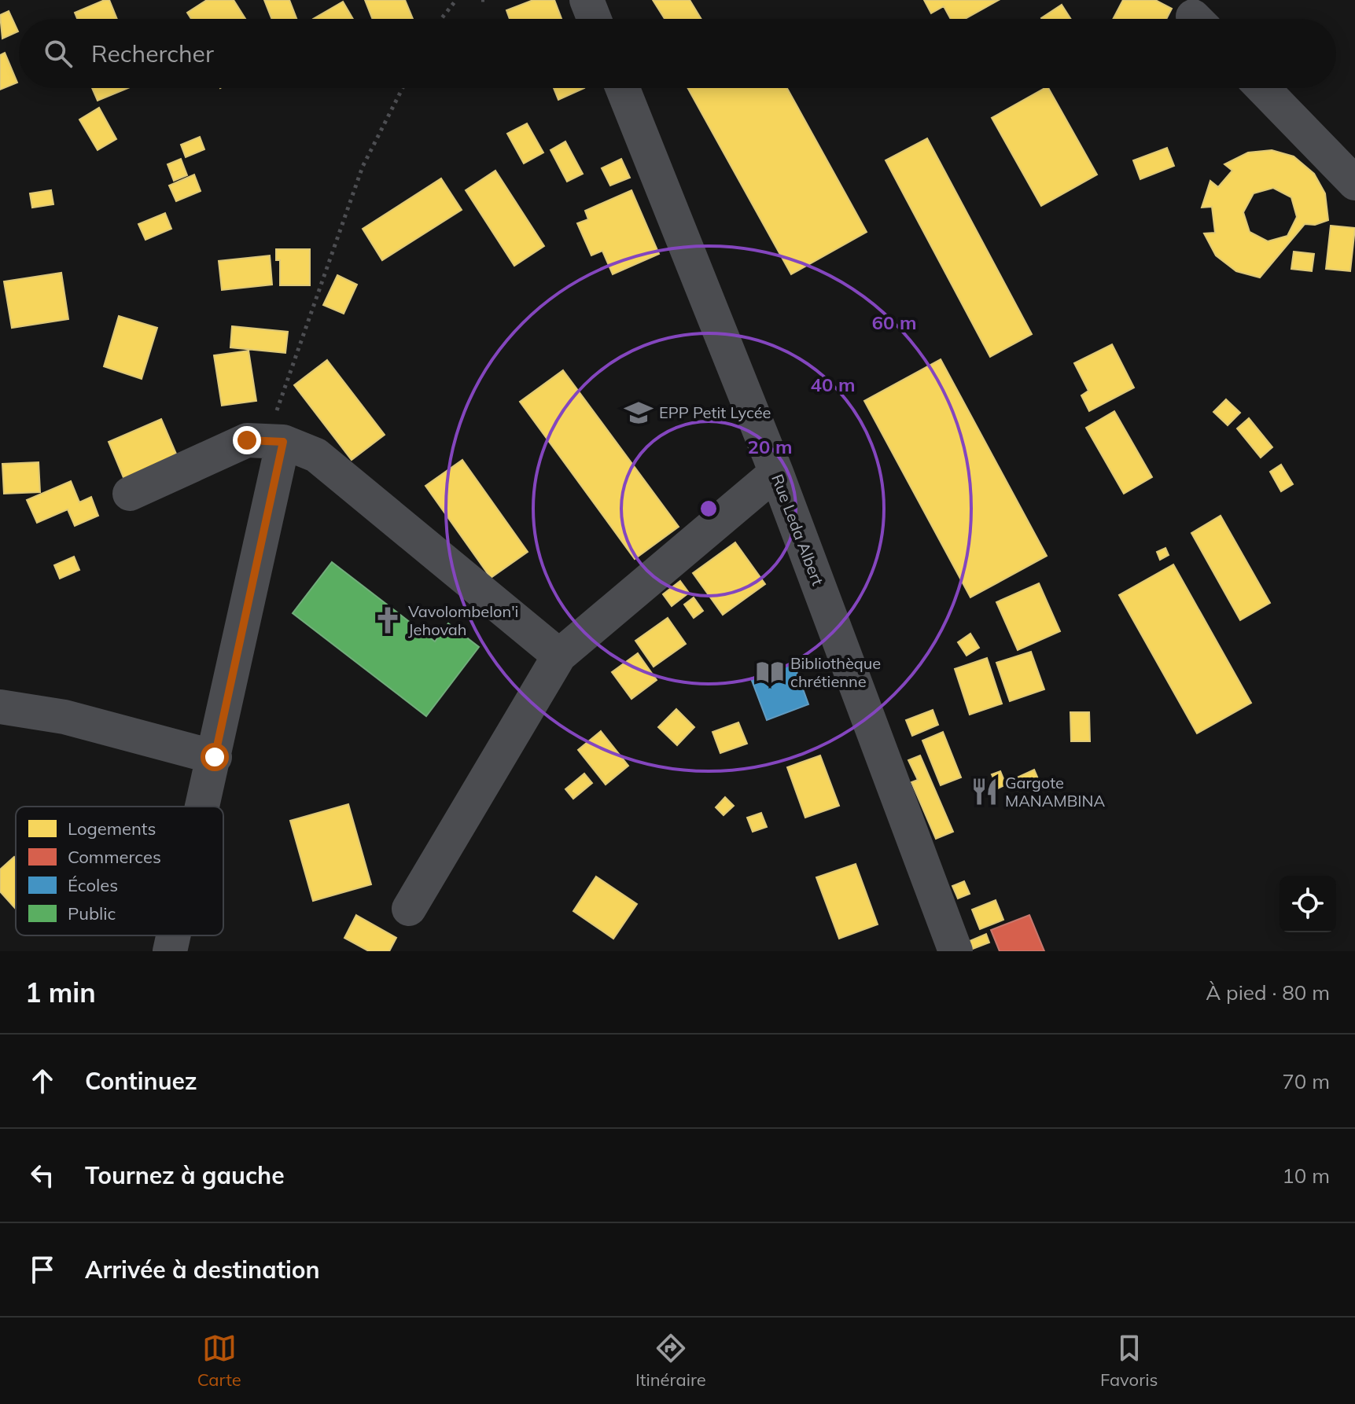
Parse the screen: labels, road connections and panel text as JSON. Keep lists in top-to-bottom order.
{
  "streets": {
    "street": ["Rue Leda Albert"]
  },
  "places": {
    "school or university": ["EPP Petit Lycée"],
    "church": ["Vavolombelon'i Jehovah"],
    "library": ["Bibliothèque chrétienne"],
    "restaurant": ["Gargote MANAMBINA"]
  },
  "legend": [
    "Logements",
    "Commerces",
    "Écoles",
    "Public"
  ],
  "page": {
    "search": "Rechercher",
    "heading": ["1 min", "À pied · 80 m"],
    "list": [
      ["Continuez", "70 m"],
      ["Tournez à gauche", "10 m"],
      "Arrivée à destination"
    ],
    "nav": ["Carte", "Itinéraire", "Favoris"]
  },
  "rings": ["60 m", "40 m", "20 m"]
}
